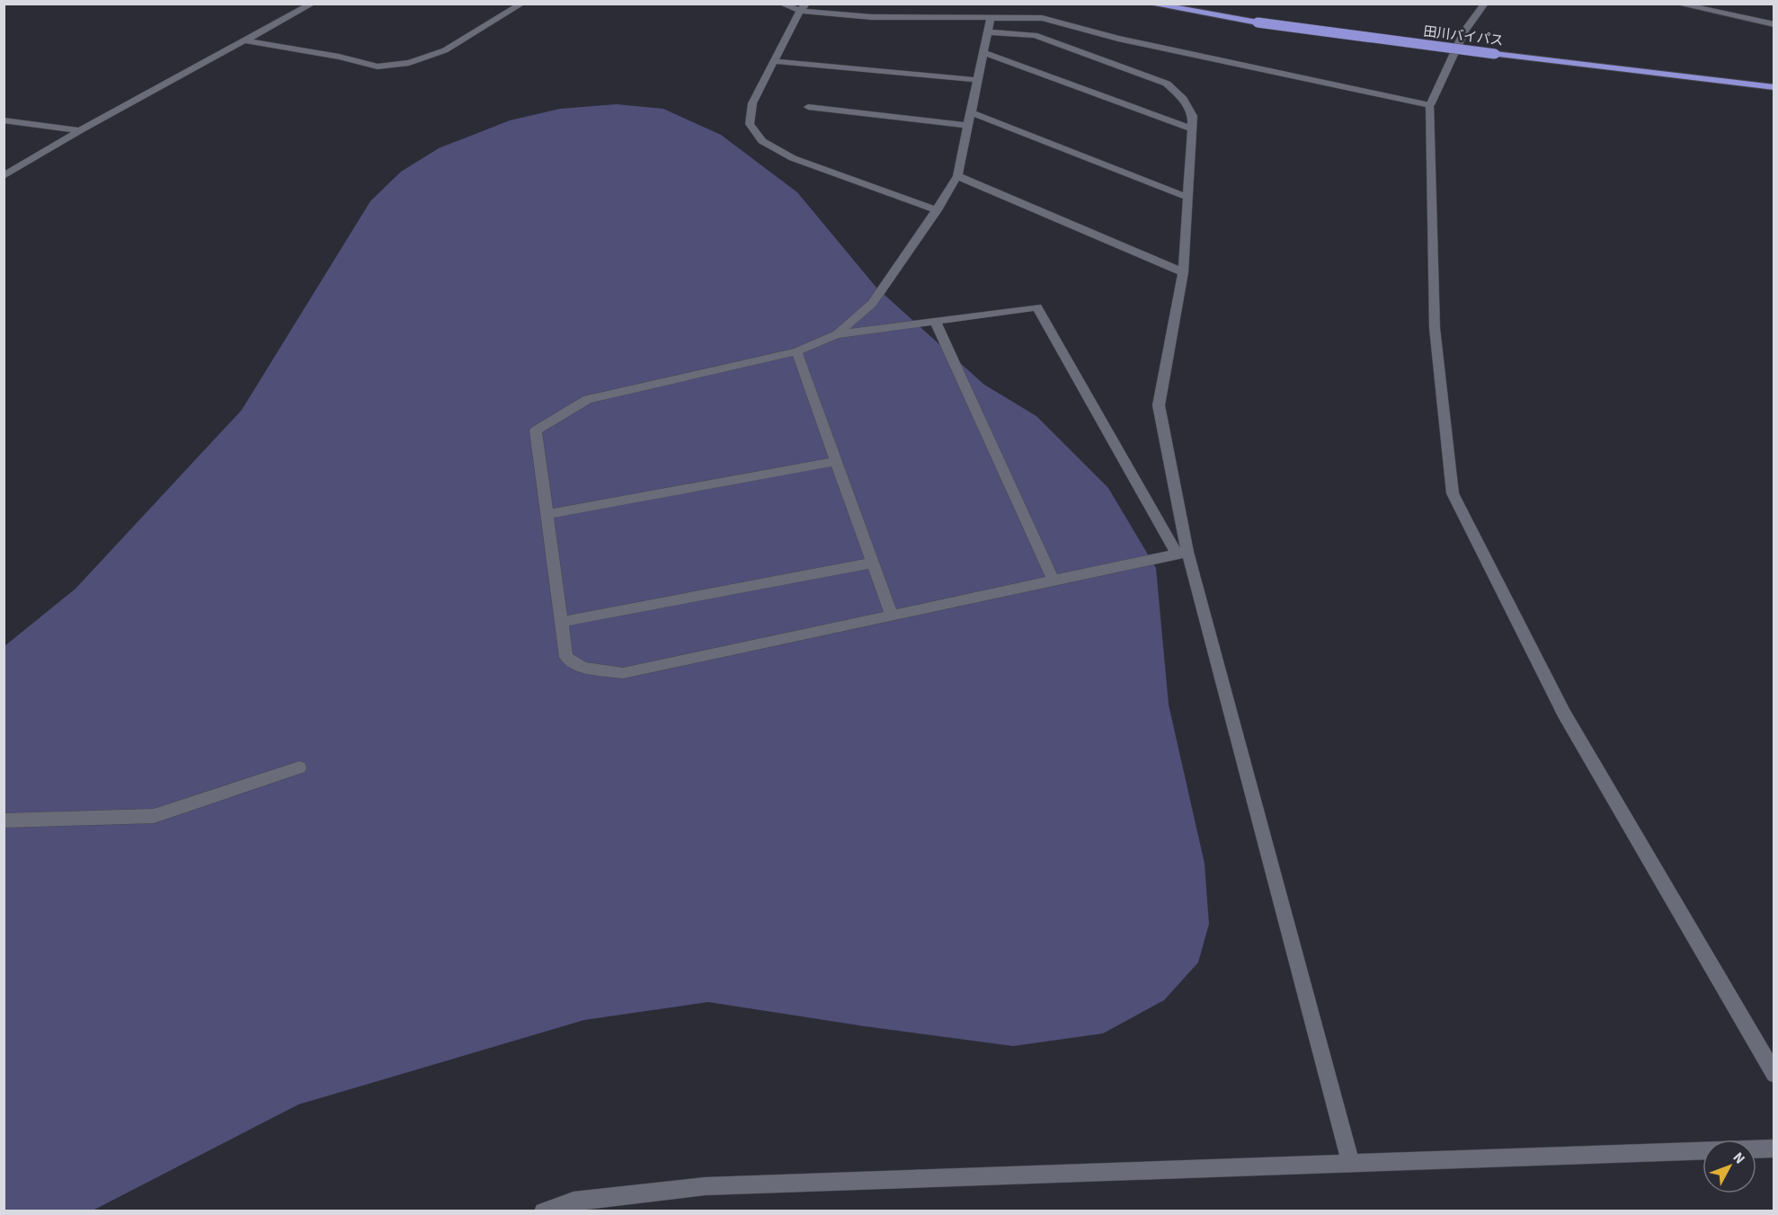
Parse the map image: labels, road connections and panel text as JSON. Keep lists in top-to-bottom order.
{
  "streets": {
    "highway": ["田川バイパス"]
  },
  "north": "top right"
}
